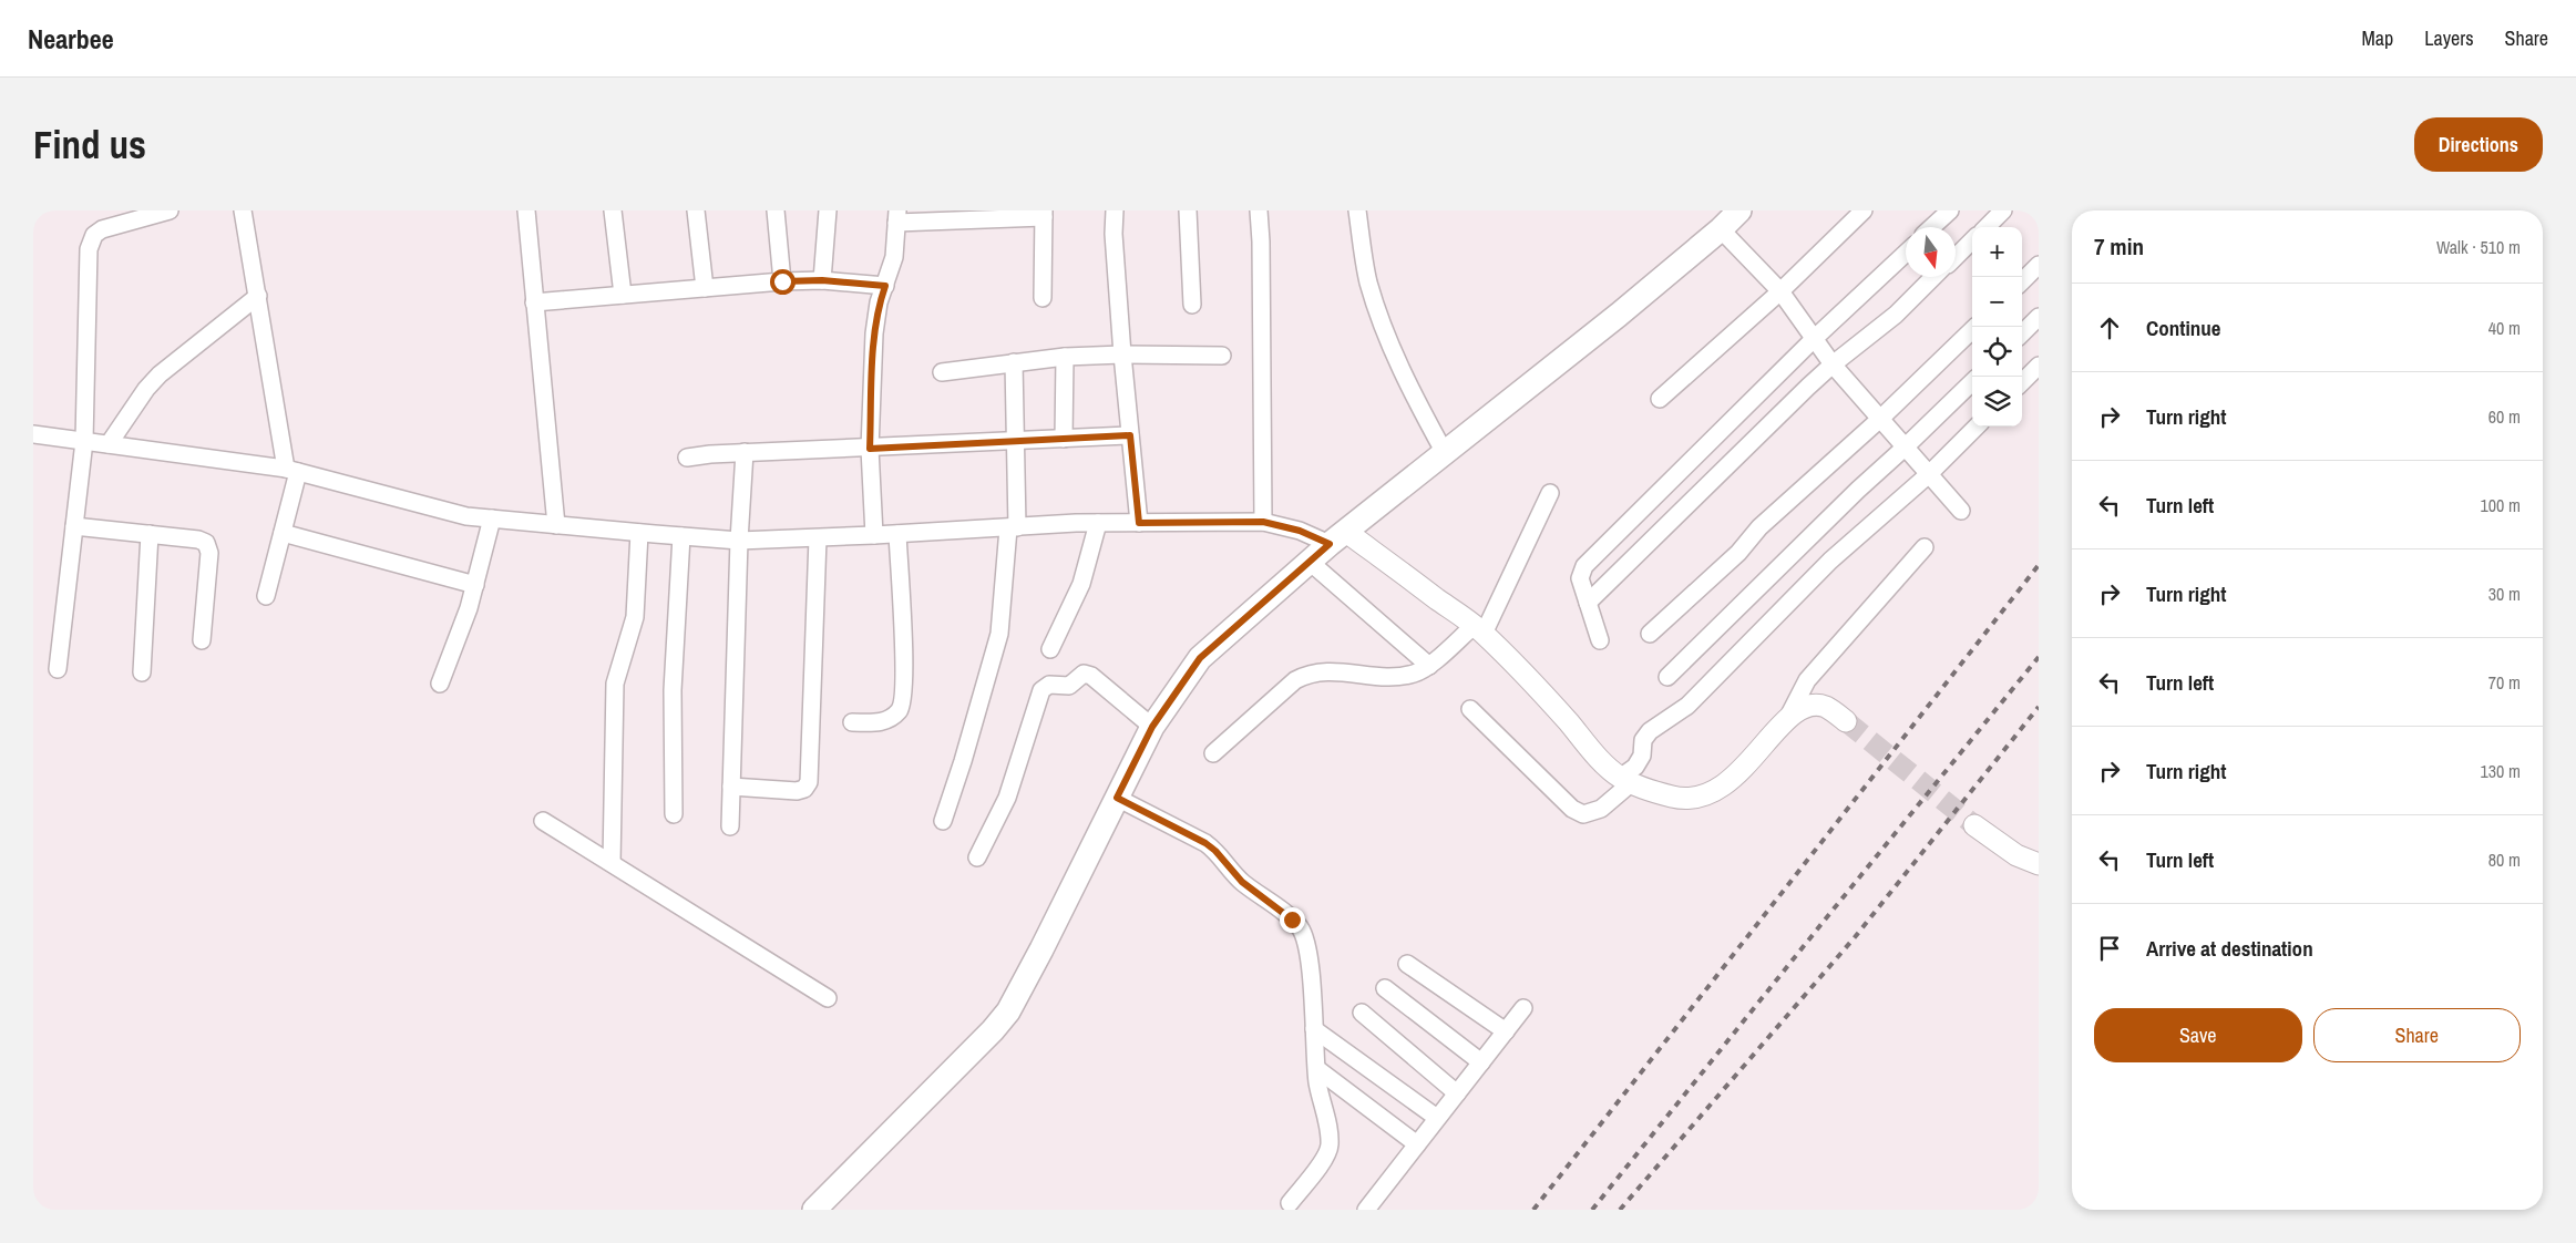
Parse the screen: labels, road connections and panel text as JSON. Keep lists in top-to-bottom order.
{
  "north": "bottom",
  "page": {
    "header": "Nearbee",
    "nav": ["Map", "Layers", "Share"],
    "buttons": [
      "Directions",
      ["Save", "Share"]
    ],
    "title": "Find us",
    "heading": ["7 min", "Walk · 510 m"],
    "map_buttons": ["+", "−"],
    "list": [
      ["Continue", "40 m"],
      ["Turn right", "60 m"],
      ["Turn left", "100 m"],
      ["Turn right", "30 m"],
      ["Turn left", "70 m"],
      ["Turn right", "130 m"],
      ["Turn left", "80 m"],
      "Arrive at destination"
    ]
  }
}
